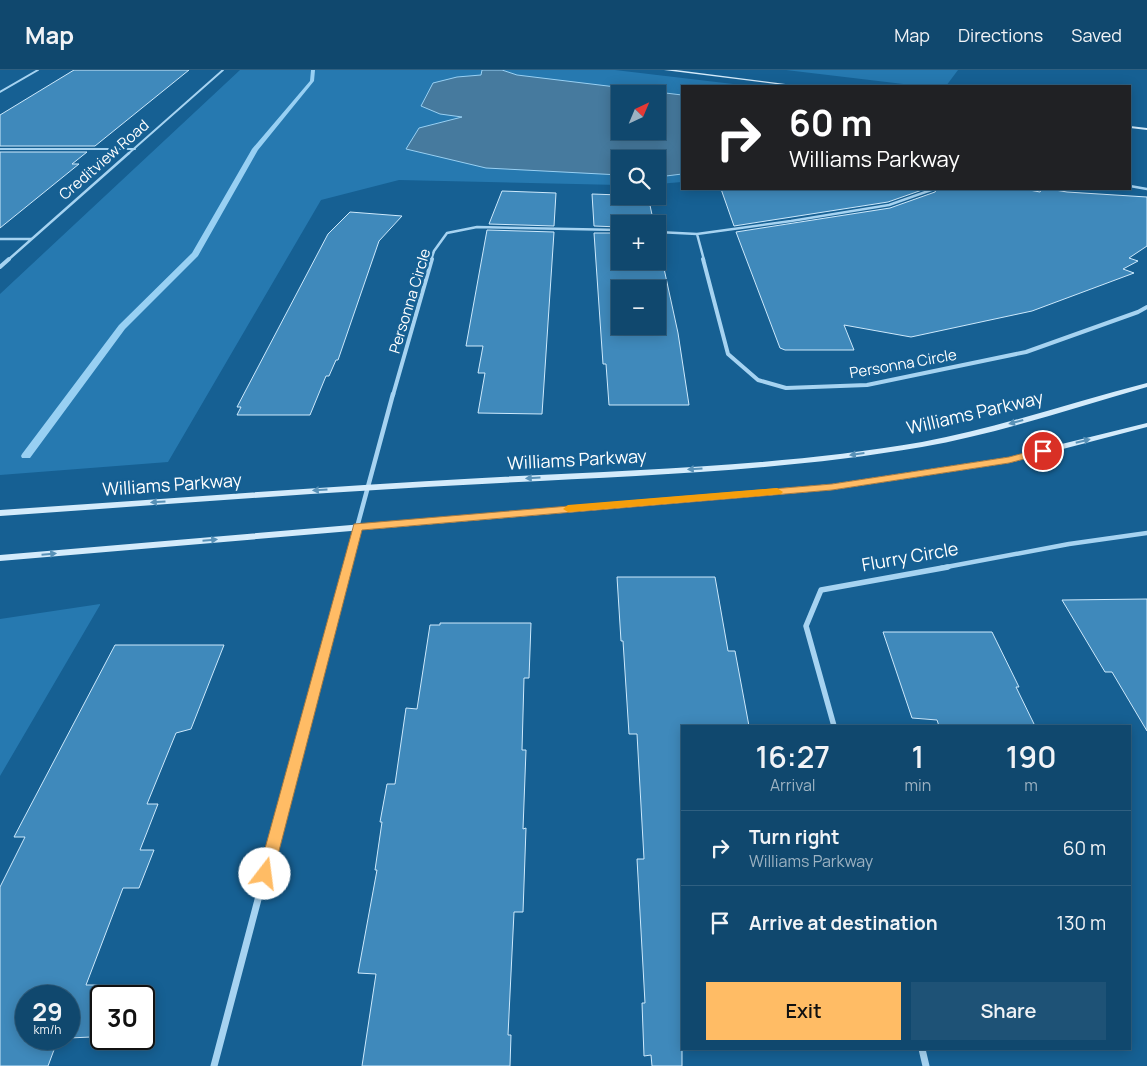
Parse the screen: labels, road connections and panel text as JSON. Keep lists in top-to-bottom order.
{
  "streets": {
    "main road": ["Williams Parkway"],
    "street": ["Creditview Road", "Personna Circle", "Flurry Circle"]
  },
  "crossings": [
    ["Personna Circle", "Williams Parkway"]
  ],
  "north": "top right",
  "page": {
    "header": "Map",
    "nav": ["Map", "Directions", "Saved"],
    "map_buttons": ["+", "−"],
    "turn": ["60 m", "Williams Parkway"],
    "eta": [
      "16:27",
      "Arrival",
      "1",
      "min",
      "190",
      "m"
    ],
    "list": [
      {
        "name": "Turn right",
        "note": "Williams Parkway",
        "value": "60 m"
      },
      {
        "name": "Arrive at destination",
        "value": "130 m"
      }
    ],
    "buttons": ["Exit", "Share"],
    "speed": "29 km/h",
    "limit": "30"
  }
}
